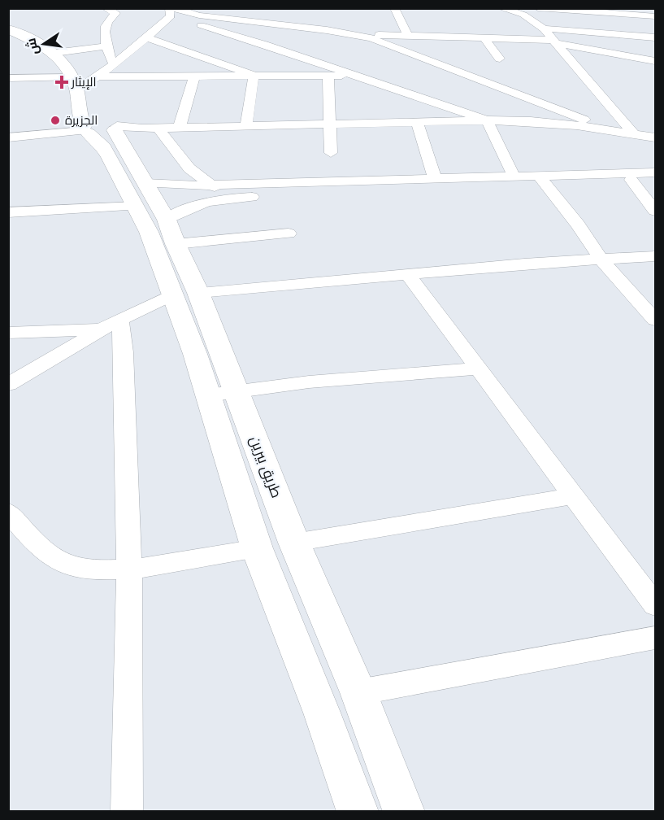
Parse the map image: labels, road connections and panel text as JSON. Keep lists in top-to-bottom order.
{
  "streets": {
    "main road": ["طريق بيرين"]
  },
  "places": {
    "health": ["الإيثار"],
    "other": ["الجزيرة"]
  },
  "north": "left"
}
